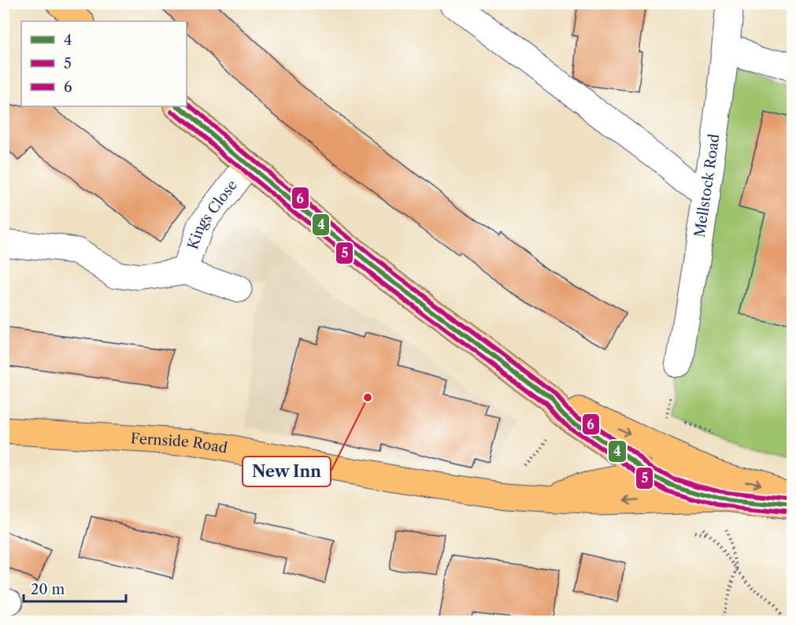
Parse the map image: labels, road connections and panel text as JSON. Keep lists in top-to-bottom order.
{
  "streets": {
    "main road": ["Fernside Road"],
    "street": ["Mellstock Road", "Kings Close"]
  },
  "places": ["New Inn"],
  "lines": ["transit line 6", "transit line 4", "transit line 5"],
  "legend": ["4", "5", "6"],
  "scale_bar": "20 m"
}
